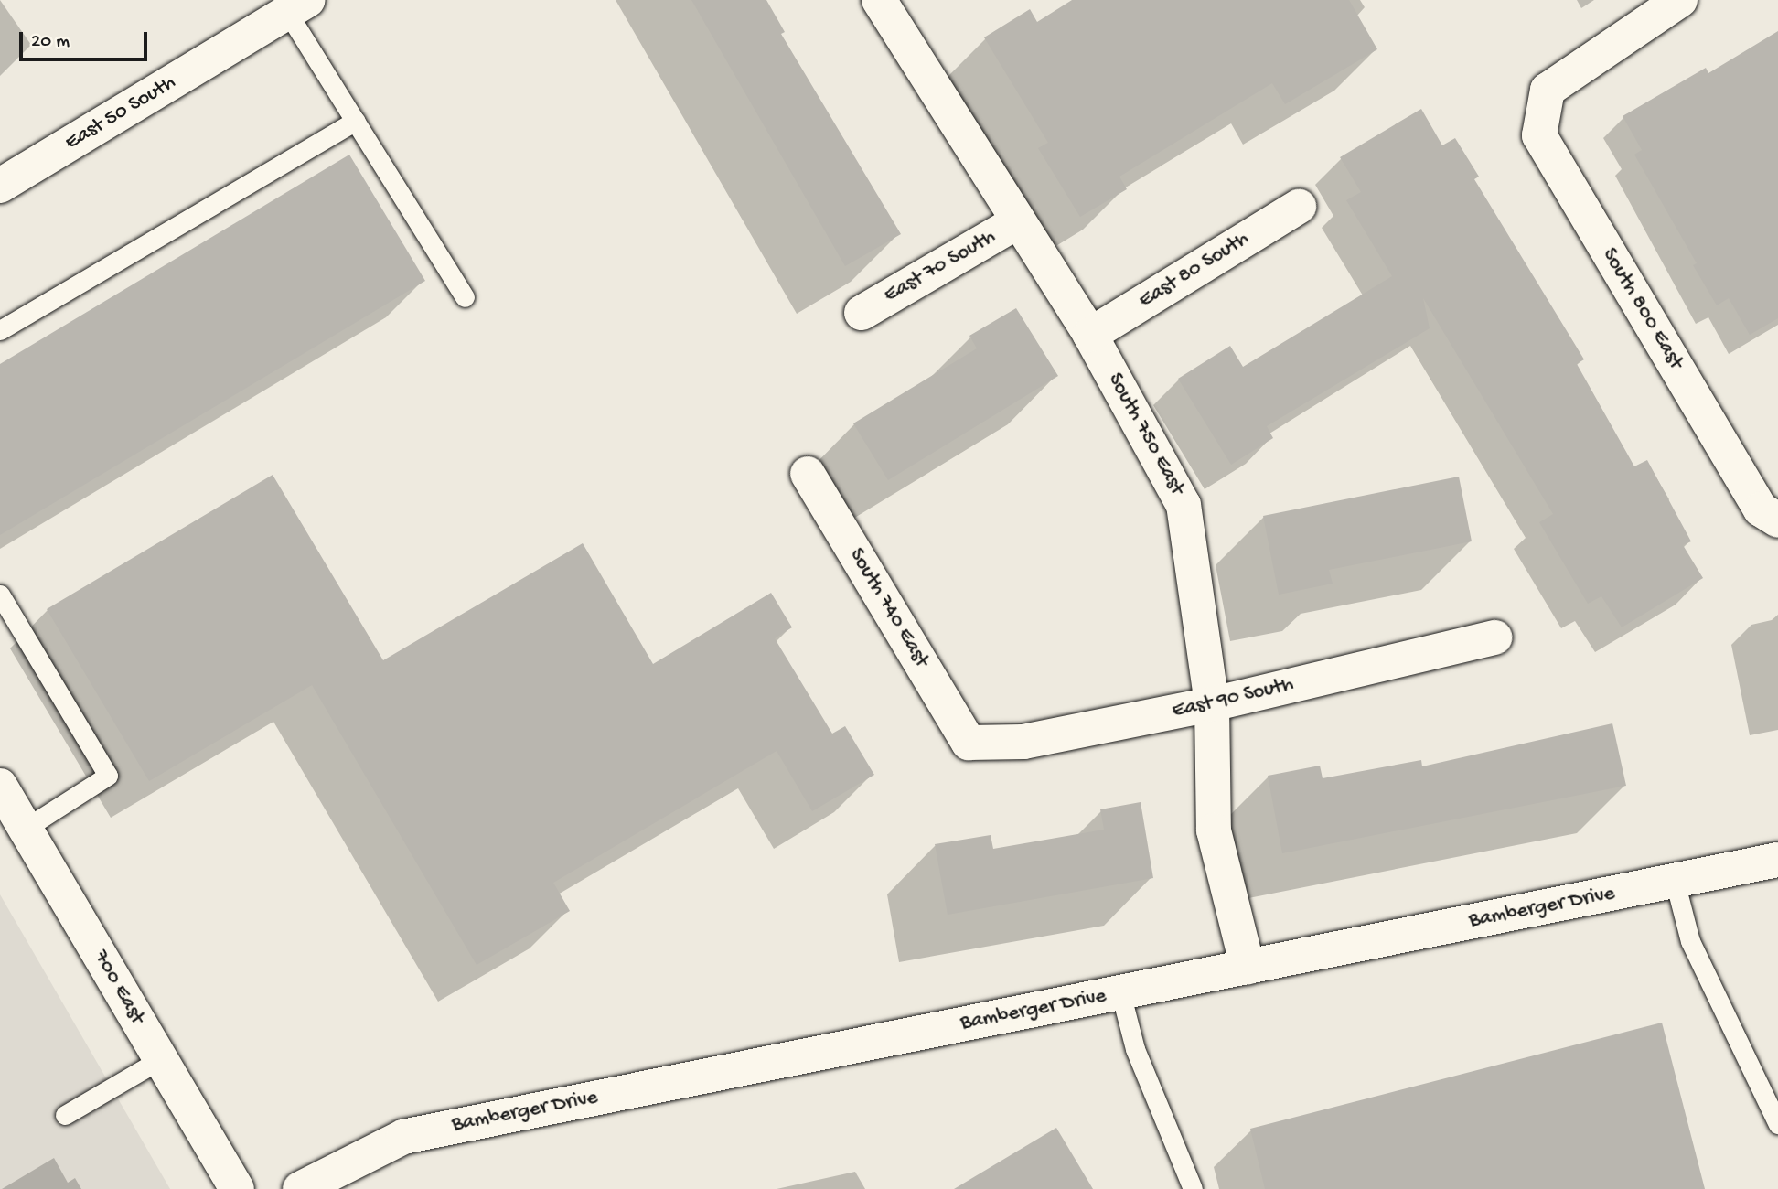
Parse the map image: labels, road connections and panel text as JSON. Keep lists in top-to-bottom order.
{
  "streets": {
    "street": [
      "East 50 South",
      "East 70 South",
      "East 80 South",
      "South 800 East",
      "South 750 East",
      "South 740 East",
      "East 90 South",
      "Bamberger Drive",
      "700 East"
    ]
  },
  "crossings": [
    ["East 70 South", "South 750 East"],
    ["East 80 South", "South 750 East"],
    ["South 750 East", "East 90 South"],
    ["South 750 East", "Bamberger Drive"],
    ["South 740 East", "East 90 South"]
  ],
  "scale_bar": "20 m"
}
